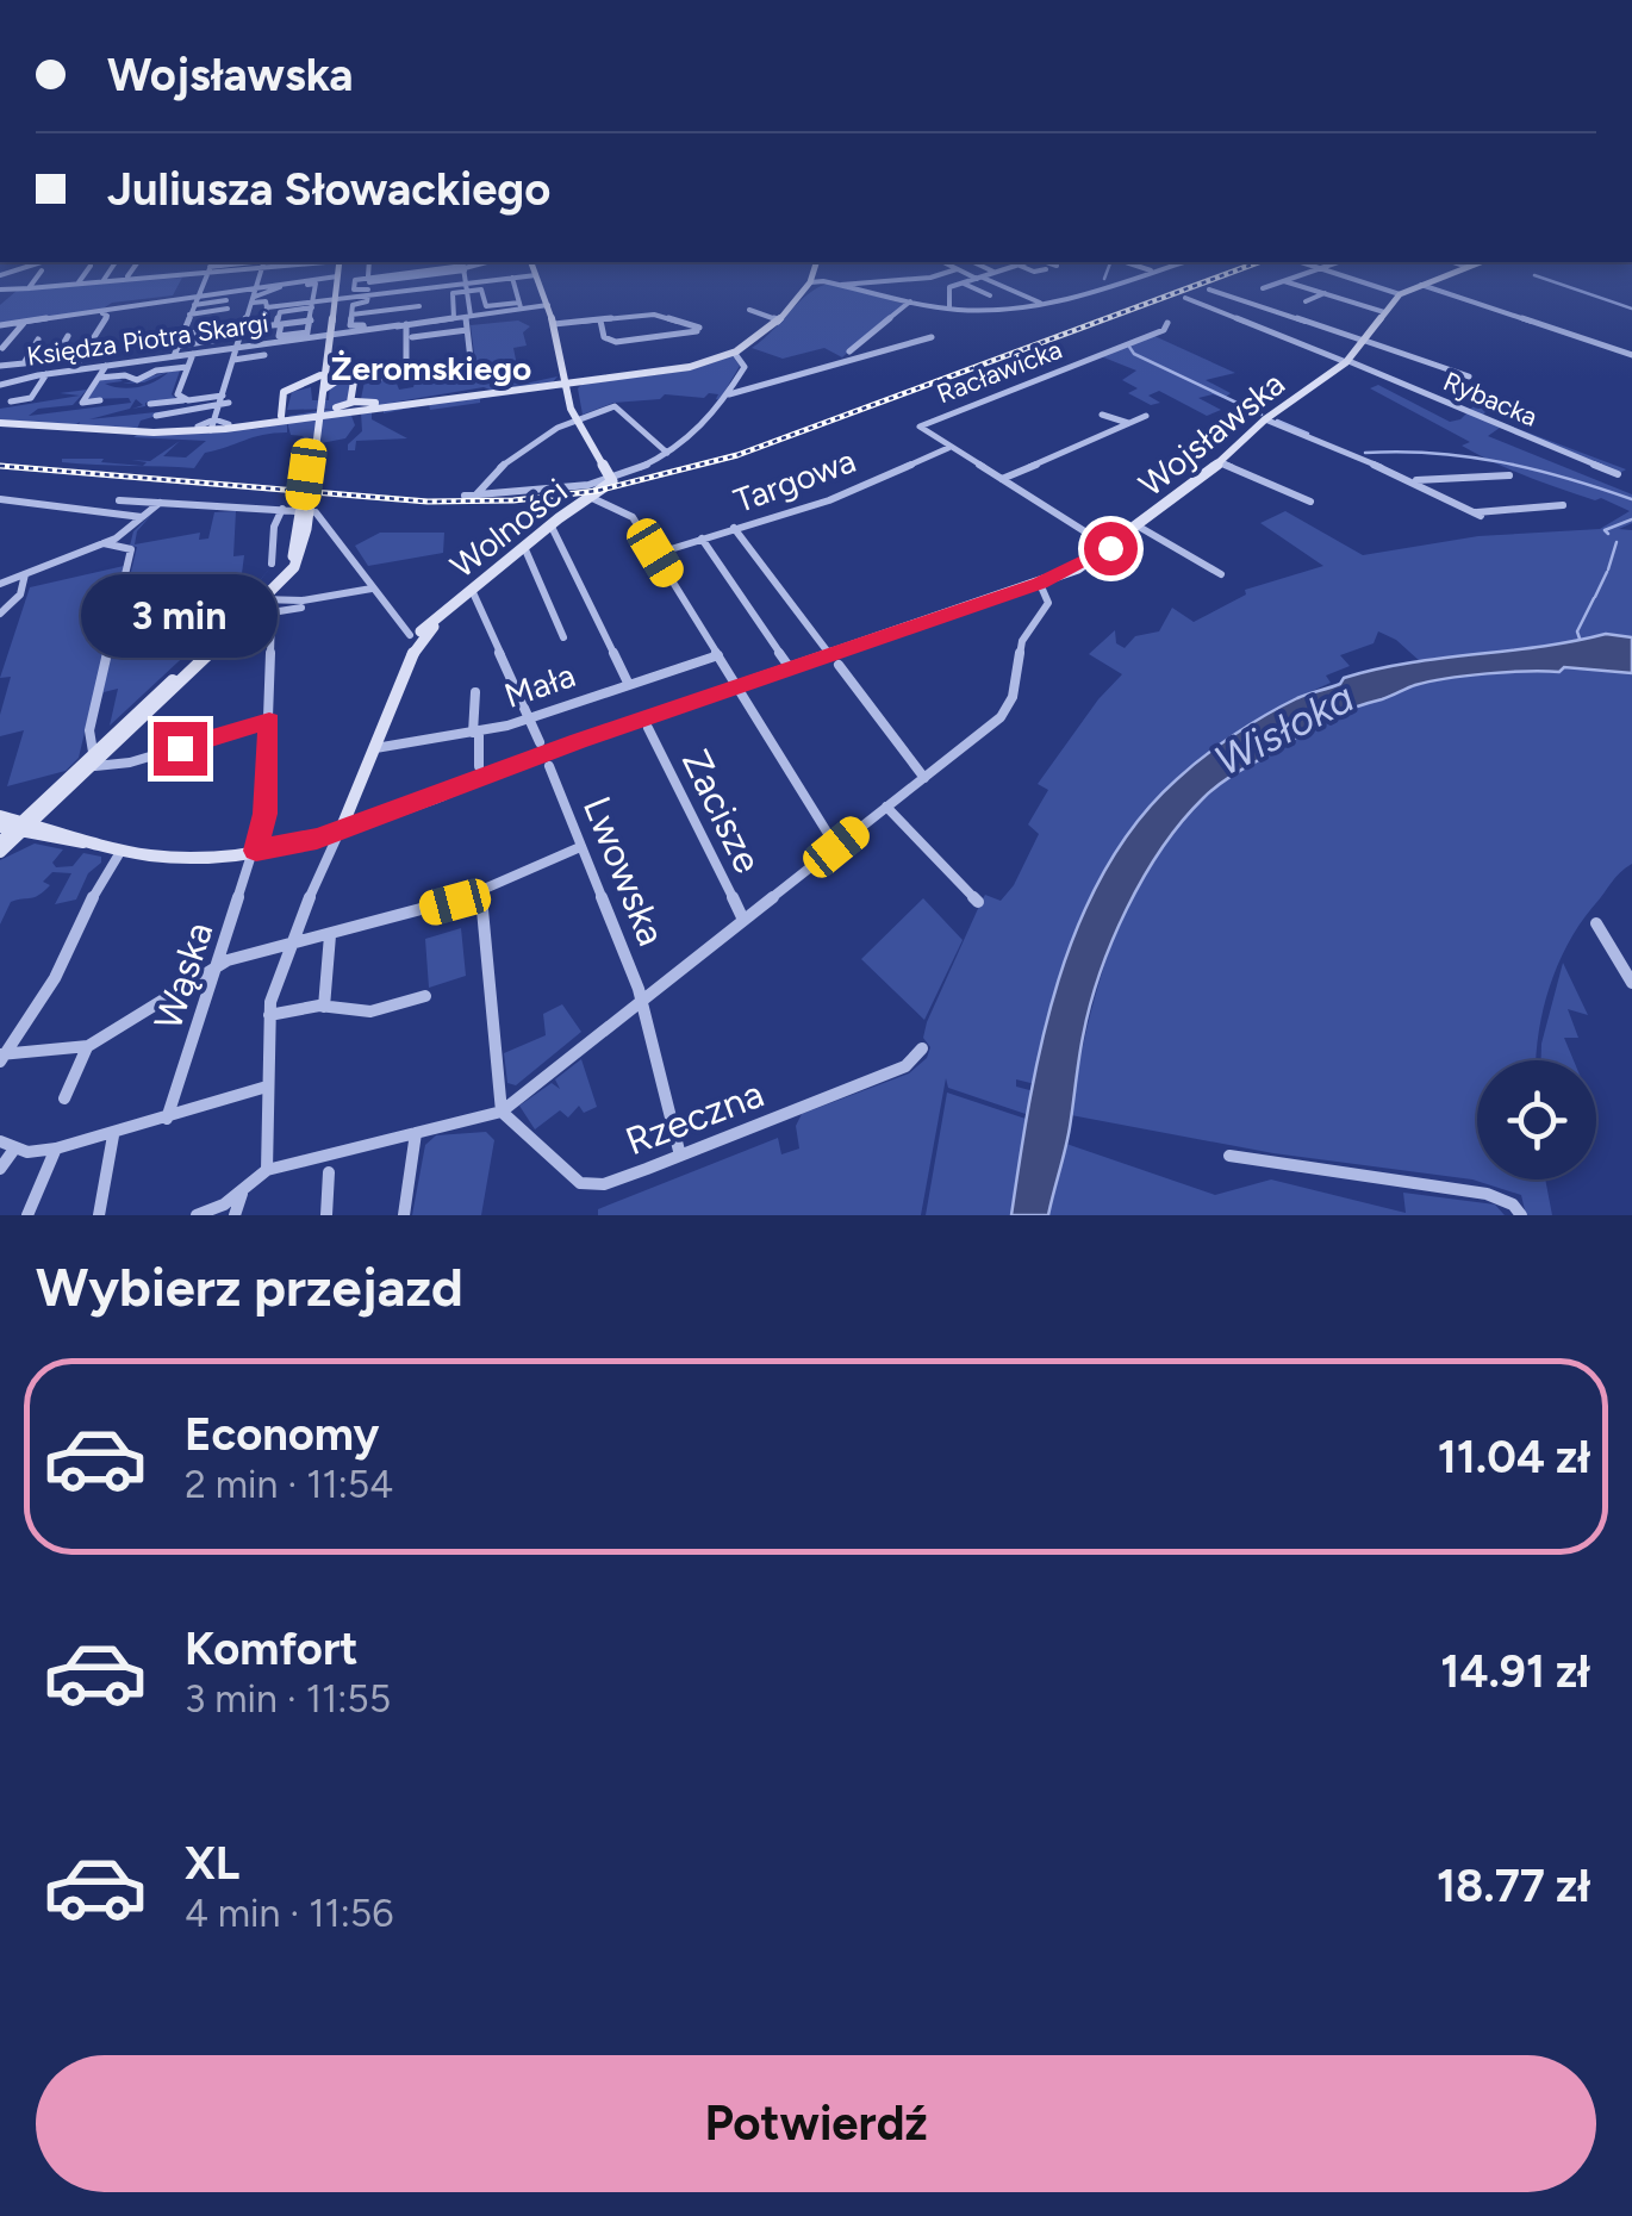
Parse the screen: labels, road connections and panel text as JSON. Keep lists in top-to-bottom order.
{
  "streets": {
    "street": [
      "Księdza Piotra Skargi",
      "Racławicka",
      "Rybacka",
      "Wojsławska",
      "Targowa",
      "Wolności",
      "Mała",
      "Zacisze",
      "Lwowska",
      "Wąska",
      "Rzeczna"
    ]
  },
  "crossings": [
    ["Racławicka", "Wojsławska"],
    ["Racławicka", "Targowa"],
    ["Rybacka", "Wojsławska"],
    ["Wojsławska", "Wąska"],
    ["Lwowska", "Rzeczna"]
  ],
  "districts": ["Żeromskiego"],
  "water": ["Wisłoka"],
  "page": {
    "banner": ["Wojsławska", "Juliusza Słowackiego"],
    "bubble": "3 min",
    "heading": "Wybierz przejazd",
    "list": [
      {
        "name": "Economy",
        "note": "2 min · 11:54",
        "value": "11.04 zł"
      },
      {
        "name": "Komfort",
        "note": "3 min · 11:55",
        "value": "14.91 zł"
      },
      {
        "name": "XL",
        "note": "4 min · 11:56",
        "value": "18.77 zł"
      }
    ],
    "buttons": "Potwierdź"
  }
}
